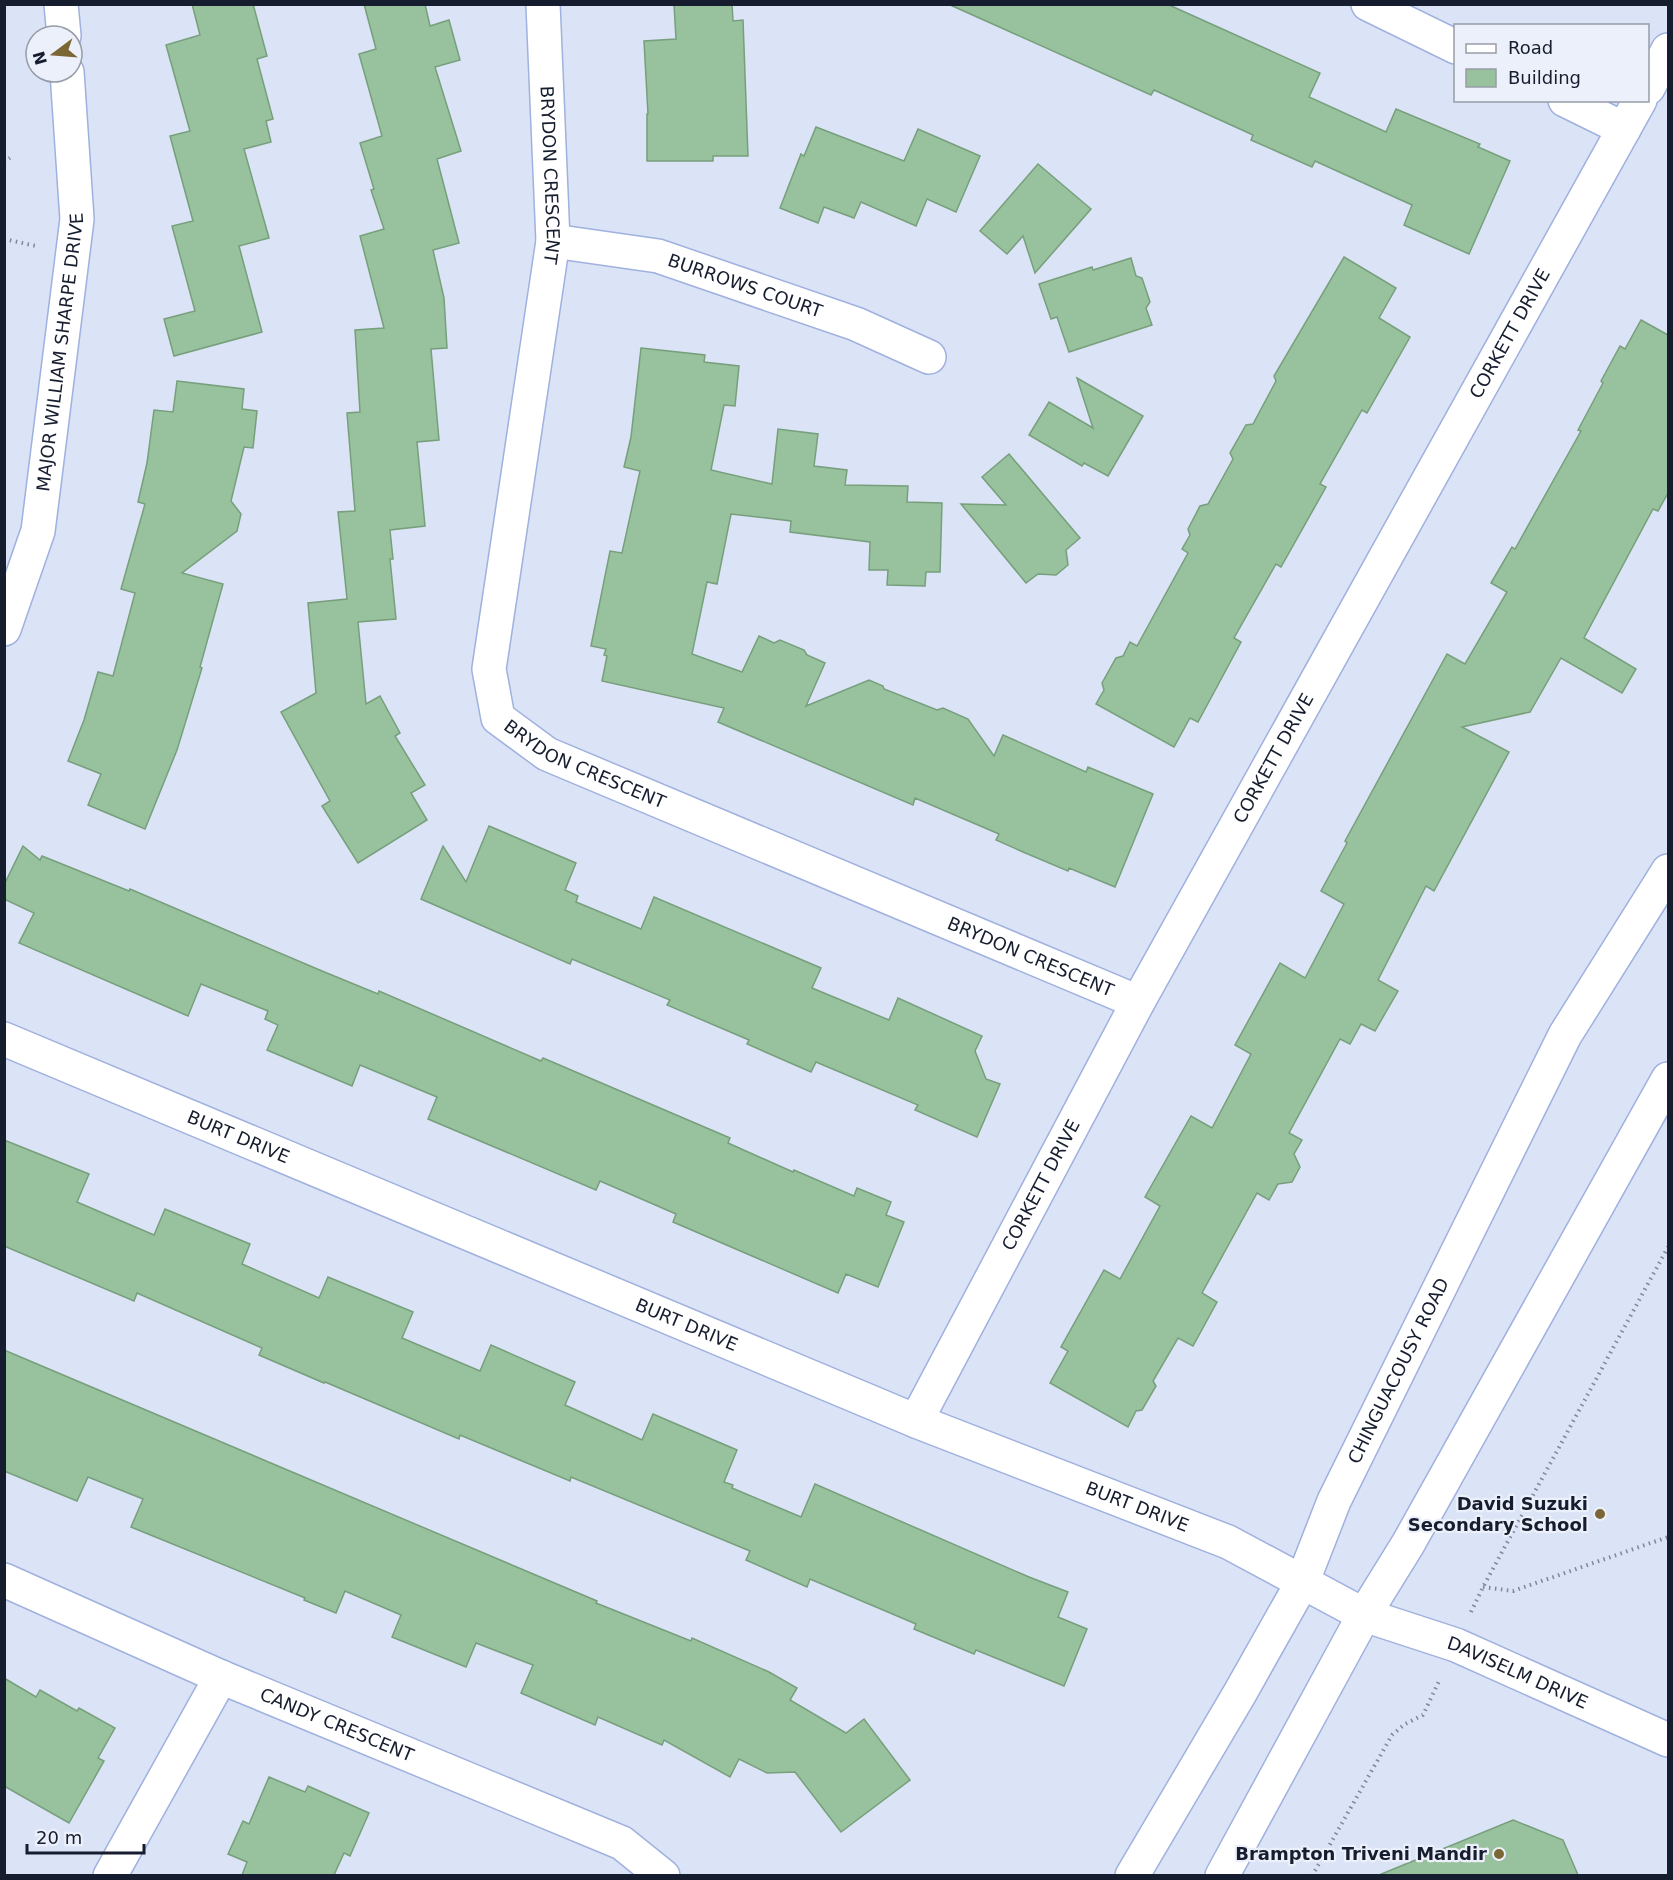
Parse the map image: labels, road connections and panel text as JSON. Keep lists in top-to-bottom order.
{
  "streets": {
    "street": [
      "BRYDON CRESCENT",
      "BURROWS COURT",
      "CORKETT DRIVE",
      "MAJOR WILLIAM SHARPE DRIVE",
      "BURT DRIVE",
      "CHINGUACOUSY ROAD",
      "DAVISELM DRIVE",
      "CANDY CRESCENT"
    ]
  },
  "crossings": [
    ["BRYDON CRESCENT", "BURROWS COURT"],
    ["BRYDON CRESCENT", "CORKETT DRIVE"],
    ["CORKETT DRIVE", "BURT DRIVE"],
    ["BURT DRIVE", "CHINGUACOUSY ROAD"],
    ["BURT DRIVE", "DAVISELM DRIVE"]
  ],
  "places": ["David Suzuki Secondary School", "Brampton Triveni Mandir"],
  "legend": ["Road", "Building"],
  "scale_bar": "20 m",
  "north": "left"
}
